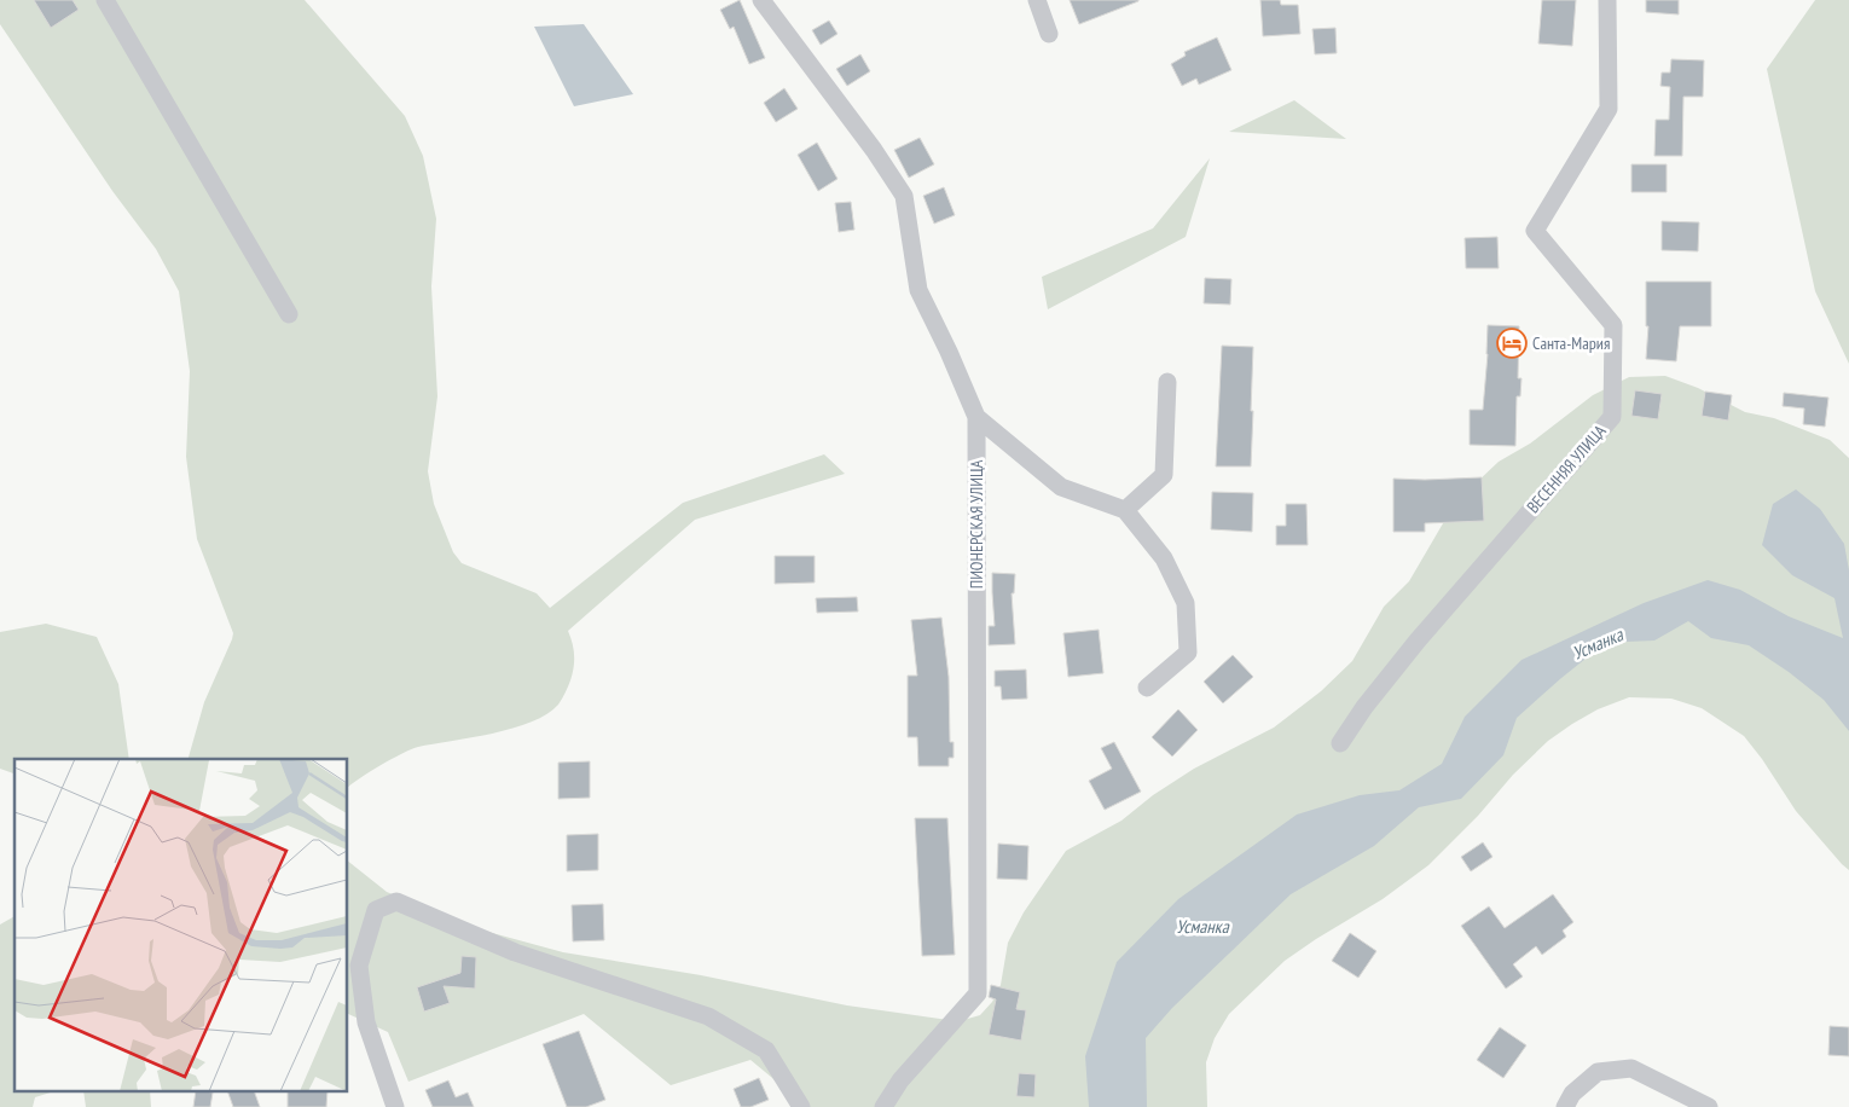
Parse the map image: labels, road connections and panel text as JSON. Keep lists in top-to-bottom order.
{
  "streets": {
    "street": ["ВЕСЕННЯЯ УЛИЦА", "ПИОНЕРСКАЯ УЛИЦА"]
  },
  "water": ["Усманка"],
  "places": {
    "hotel": ["Санта-Мария"]
  }
}
